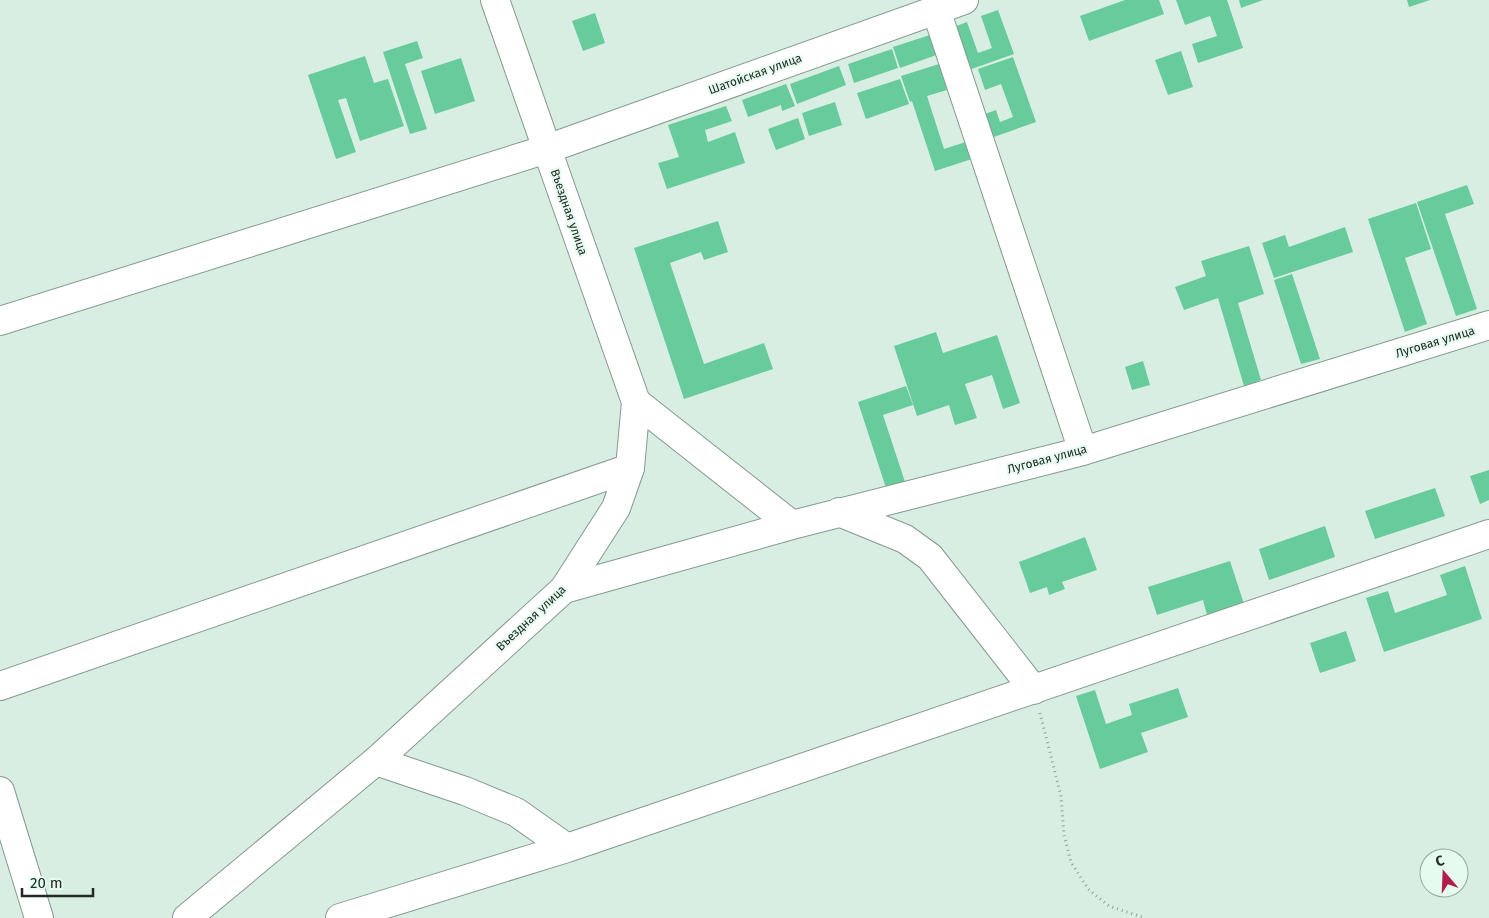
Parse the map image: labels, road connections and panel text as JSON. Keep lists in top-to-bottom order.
{
  "streets": {
    "street": ["Шатойская улица", "Въездная улица", "Луговая улица"]
  },
  "crossings": [
    ["Шатойская улица", "Въездная улица"],
    ["Въездная улица", "Луговая улица"]
  ],
  "scale_bar": "20 m",
  "north": "top"
}
